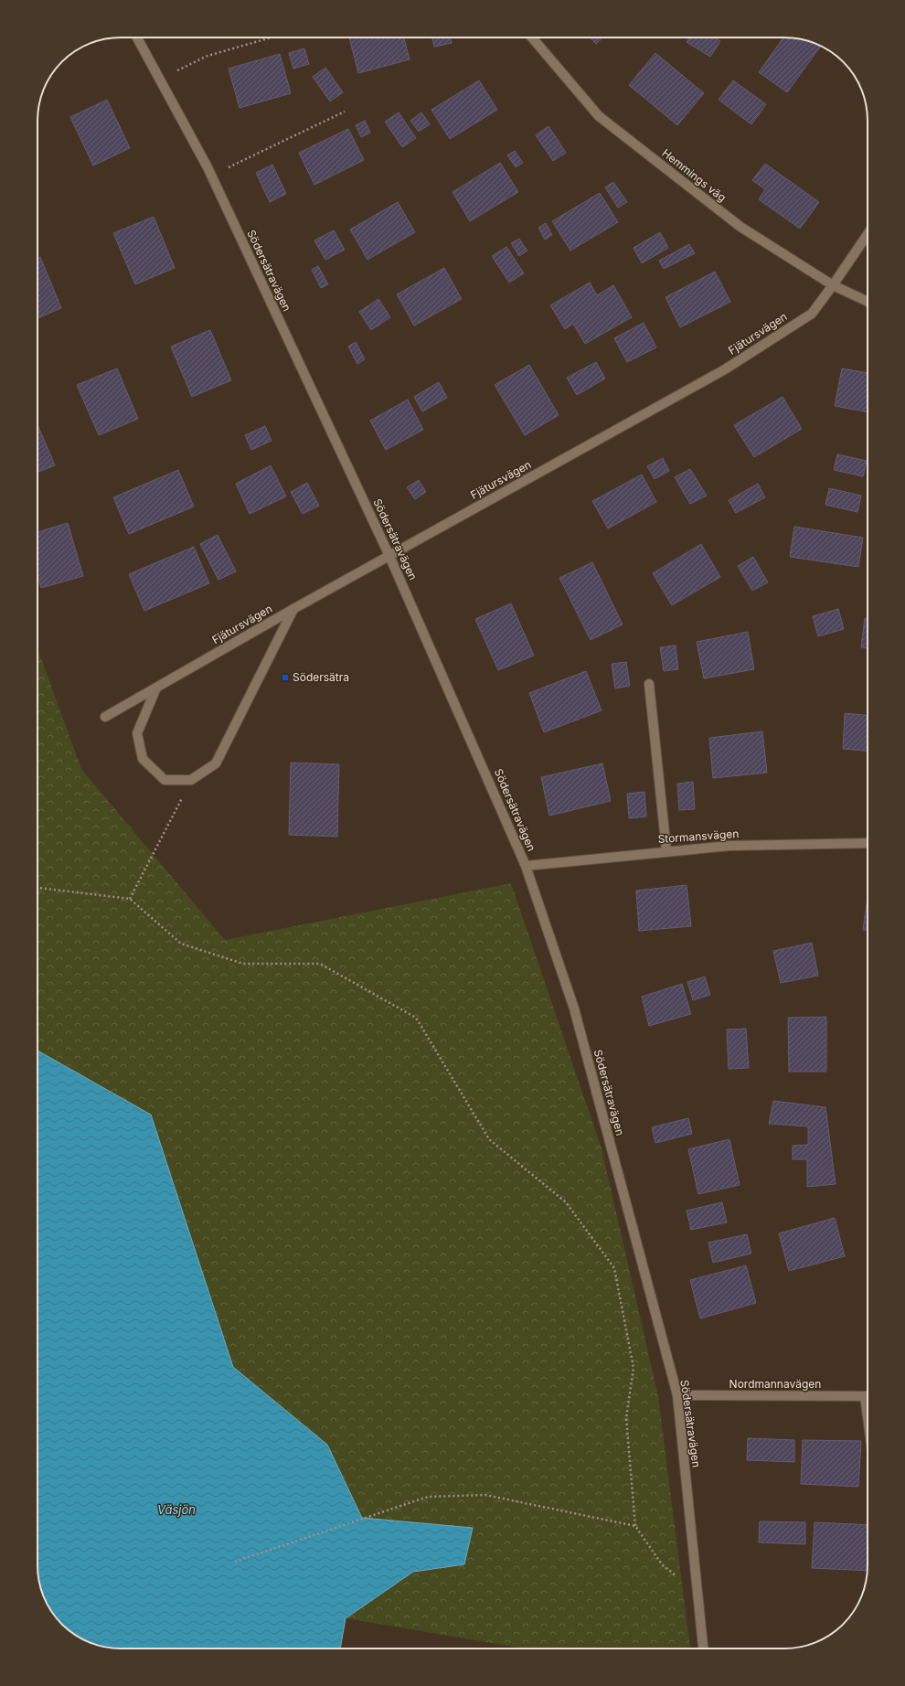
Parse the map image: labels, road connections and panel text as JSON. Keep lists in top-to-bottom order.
{
  "streets": {
    "street": [
      "Hemmings väg",
      "Södersätravägen",
      "Fjätursvägen",
      "Stormansvägen",
      "Nordmannavägen"
    ]
  },
  "crossings": [
    ["Hemmings väg", "Fjätursvägen"],
    ["Södersätravägen", "Fjätursvägen"],
    ["Södersätravägen", "Stormansvägen"],
    ["Södersätravägen", "Nordmannavägen"]
  ],
  "water": ["Väsjön"],
  "places": {
    "transit": ["Södersätra"]
  }
}
